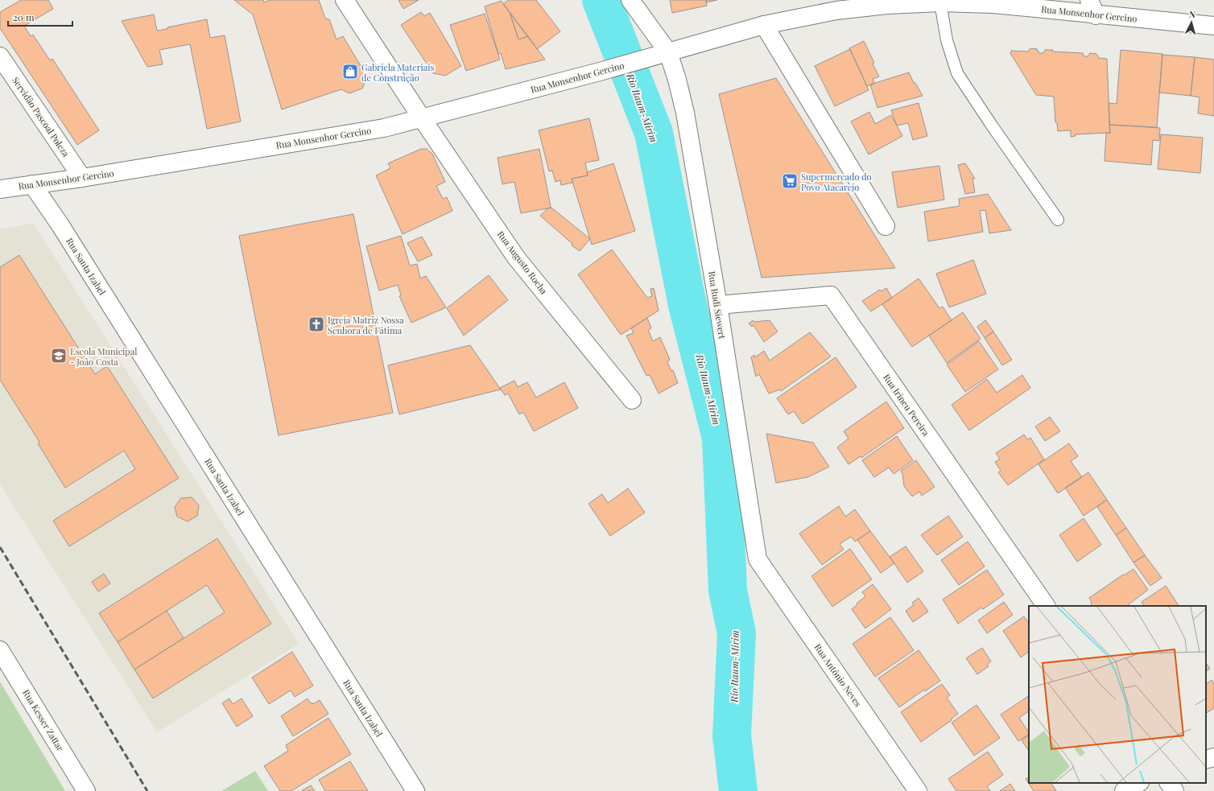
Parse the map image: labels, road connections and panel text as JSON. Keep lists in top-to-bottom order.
{
  "streets": {
    "street": [
      "Rua Monsenhor Gercino",
      "Servidão Pascoal Poleza",
      "Rua Augusto Rocha",
      "Rua Santa Izabel",
      "Rua Rudi Siewert",
      "Rua Irineu Pereira",
      "Rua Antônio Neves",
      "Rua Kesser Zattar"
    ]
  },
  "crossings": [
    ["Rua Monsenhor Gercino", "Servidão Pascoal Poleza"],
    ["Rua Monsenhor Gercino", "Rua Augusto Rocha"],
    ["Rua Monsenhor Gercino", "Rua Santa Izabel"],
    ["Rua Monsenhor Gercino", "Rua Rudi Siewert"],
    ["Rua Rudi Siewert", "Rua Irineu Pereira"],
    ["Rua Rudi Siewert", "Rua Antônio Neves"]
  ],
  "water": ["Rio Itaum-Mirim"],
  "places": {
    "shop": ["Gabriela Materiais de Construção"],
    "supermarket": ["Supermercado do Povo Atacarejo"],
    "church": ["Igreja Matriz Nossa Senhora de Fátima"],
    "school or university": ["Escola Municipal - João Costa"]
  },
  "scale_bar": "20 m",
  "north": "top"
}
